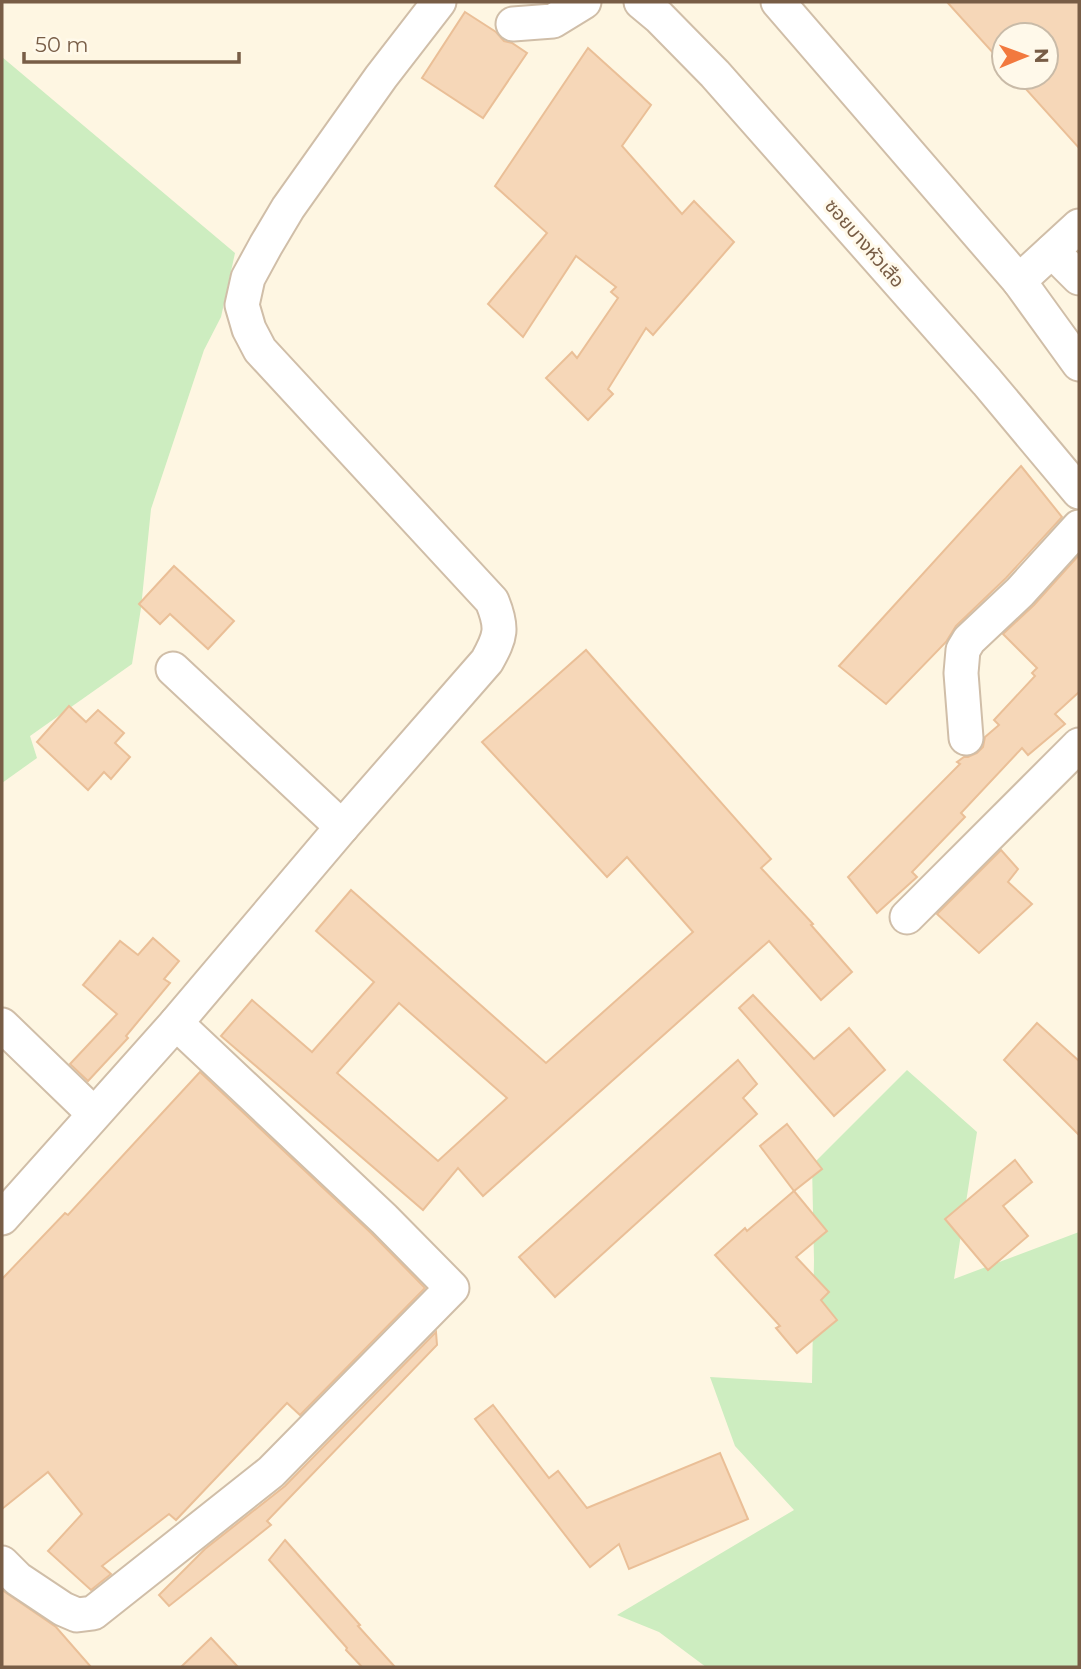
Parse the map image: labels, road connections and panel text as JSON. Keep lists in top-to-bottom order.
{
  "streets": {
    "street": ["ซอยบางหัวเสือ"]
  },
  "scale_bar": "50 m",
  "north": "right"
}
